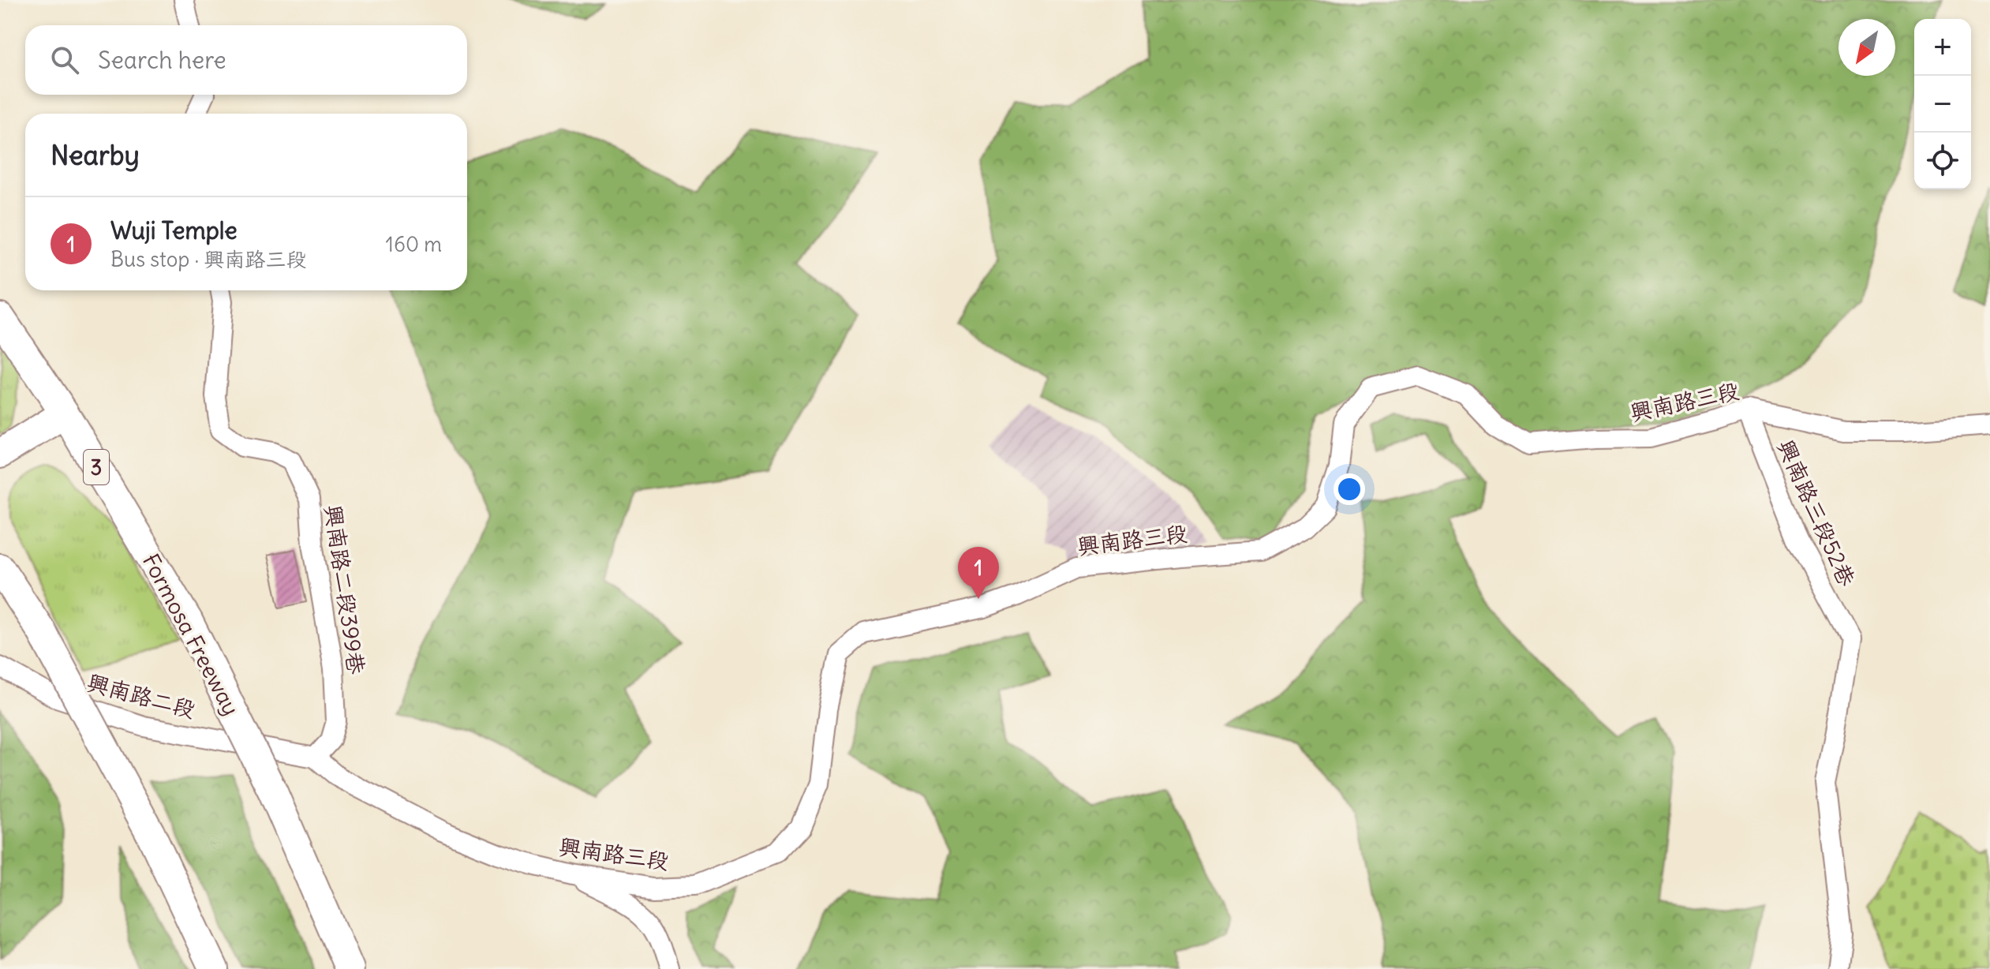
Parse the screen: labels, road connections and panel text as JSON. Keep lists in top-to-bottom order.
{
  "streets": {
    "highway": ["3", "Formosa Freeway"],
    "street": [
      "興南路三段",
      "興南路三段52巷",
      "興南路二段399巷",
      "興南路二段"
    ]
  },
  "crossings": [
    ["興南路三段", "興南路三段52巷"],
    ["興南路三段", "興南路二段399巷"],
    ["興南路三段", "興南路二段"],
    ["興南路二段399巷", "興南路二段"]
  ],
  "north": "bottom left",
  "page": {
    "map_buttons": ["+", "−"],
    "search": "Search here",
    "heading": "Nearby",
    "list": [
      {
        "mark": "1",
        "name": "Wuji Temple",
        "note": "Bus stop · 興南路三段",
        "value": "160 m"
      }
    ],
    "pins": "1"
  }
}
